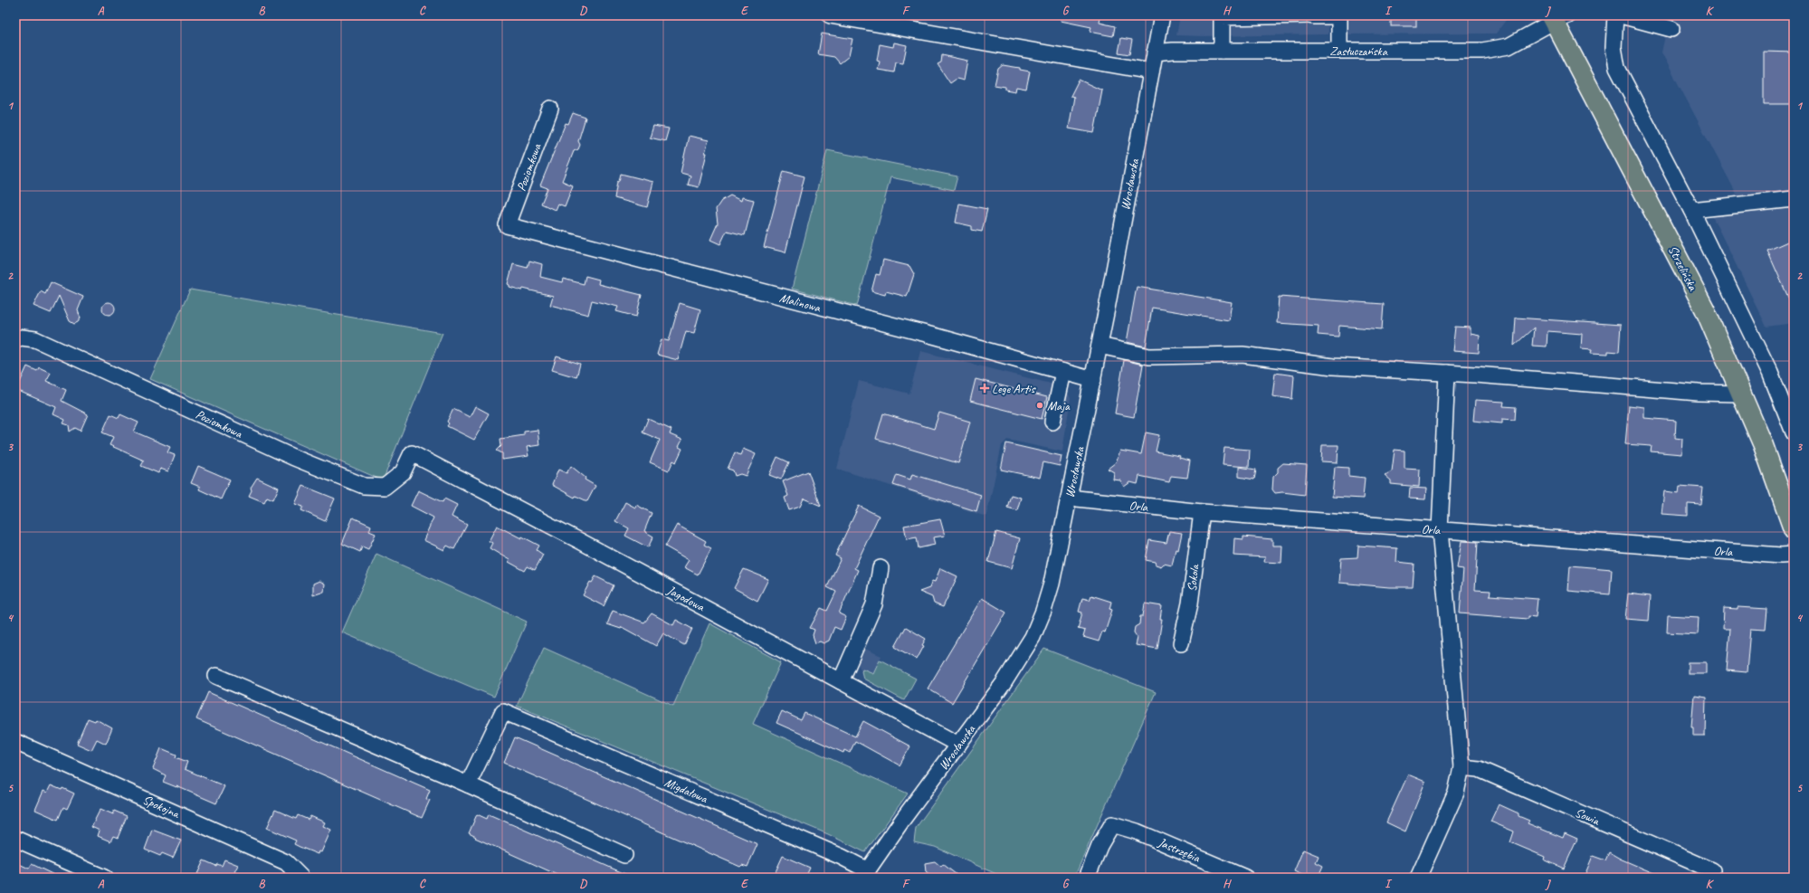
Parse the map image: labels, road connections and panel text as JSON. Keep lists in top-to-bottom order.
{
  "streets": {
    "main road": ["Strzelińska"],
    "street": [
      "Zasłuczańska",
      "Poziomkowa",
      "Wrocławska",
      "Malinowa",
      "Orla",
      "Sokola",
      "Jagodowa",
      "Migdałowa",
      "Spokojna",
      "Sowia",
      "Jastrzębia"
    ]
  },
  "crossings": [
    ["Zasłuczańska", "Wrocławska"],
    ["Zasłuczańska", "Strzelińska"],
    ["Poziomkowa", "Malinowa"],
    ["Poziomkowa", "Jagodowa"],
    ["Wrocławska", "Malinowa"],
    ["Wrocławska", "Orla"],
    ["Wrocławska", "Jagodowa"],
    ["Wrocławska", "Migdałowa"],
    ["Orla", "Sokola"]
  ],
  "places": {
    "health": ["Lege Artis"],
    "other": ["Maja"]
  },
  "grid": {
    "columns": [
      "A",
      "B",
      "C",
      "D",
      "E",
      "F",
      "G",
      "H",
      "I",
      "J",
      "K"
    ],
    "rows": [
      "1",
      "2",
      "3",
      "4",
      "5"
    ]
  }
}
